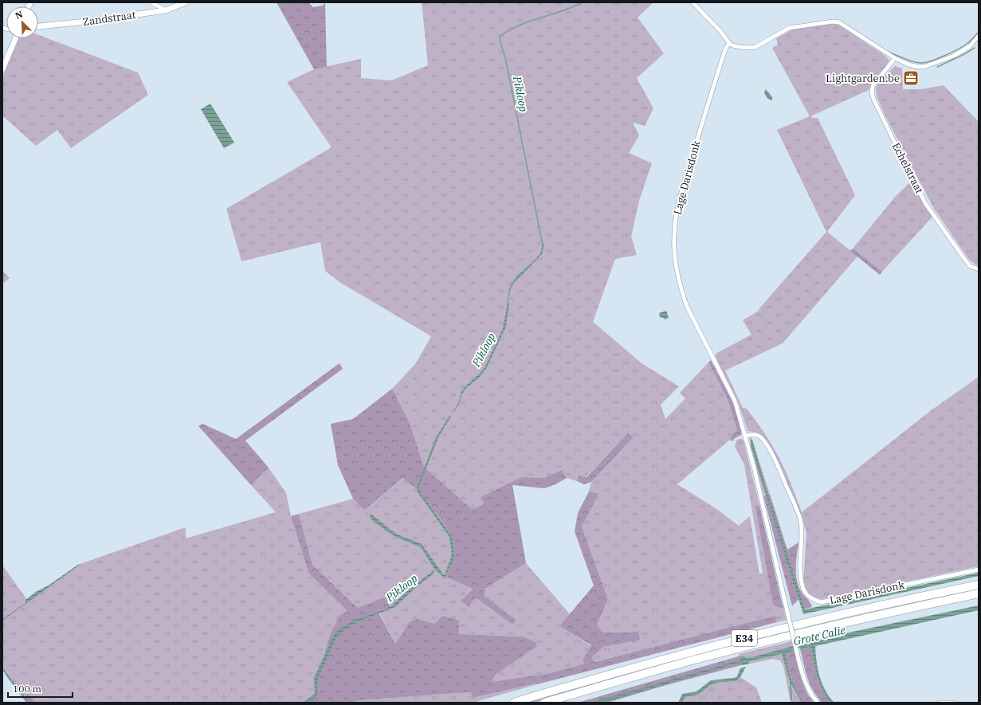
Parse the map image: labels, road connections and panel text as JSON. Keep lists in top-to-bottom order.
{
  "streets": {
    "highway": ["E34"],
    "street": ["Zandstraat", "Echelstraat", "Lage Darisdonk"]
  },
  "water": ["Pikloop", "Grote Calie"],
  "places": {
    "office": ["Lightgarden.be"]
  },
  "scale_bar": "100 m",
  "north": "top left"
}
